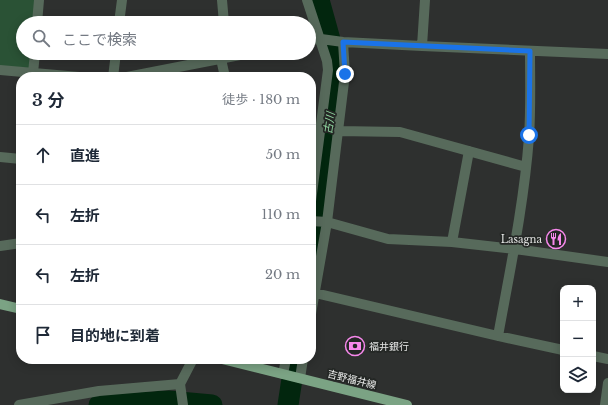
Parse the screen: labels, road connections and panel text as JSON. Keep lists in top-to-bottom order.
{
  "streets": {
    "main road": ["吉野福井線"]
  },
  "water": ["古川"],
  "places": {
    "restaurant": ["Lasagna"],
    "bank": ["福井銀行"]
  },
  "page": {
    "search": "ここで検索",
    "heading": ["3 分", "徒歩 · 180 m"],
    "list": [
      ["直進", "50 m"],
      ["左折", "110 m"],
      ["左折", "20 m"],
      "目的地に到着"
    ],
    "map_buttons": ["+", "−"]
  }
}
